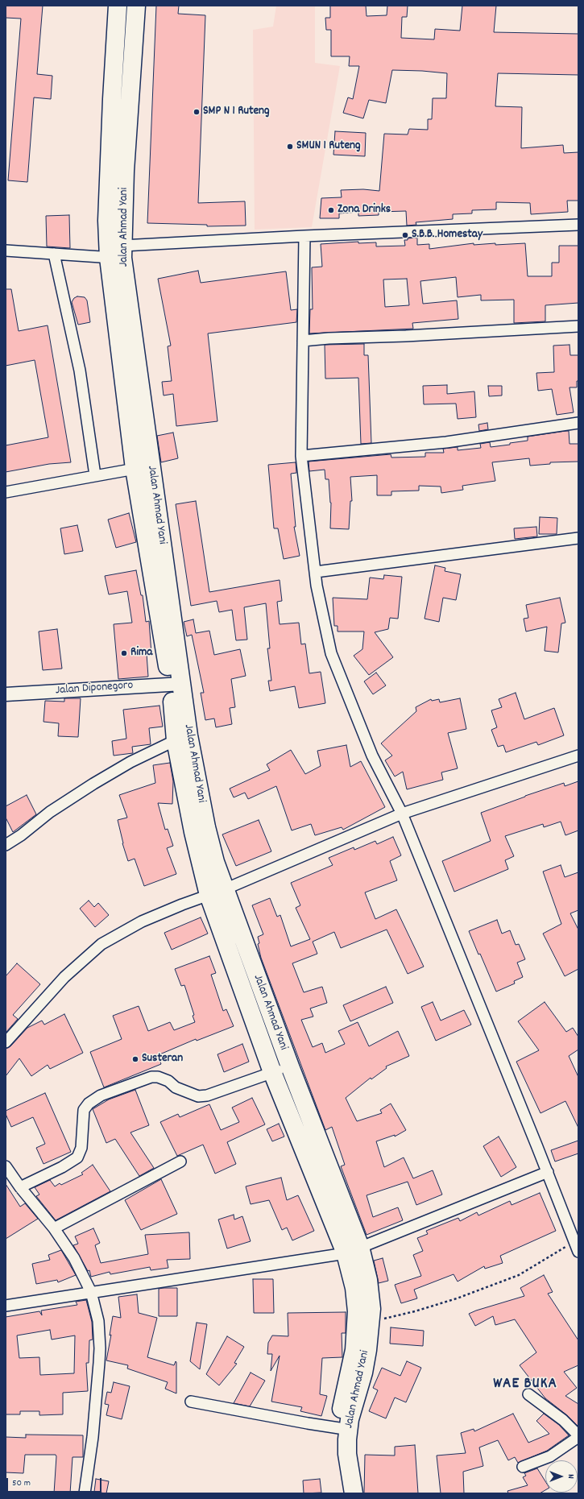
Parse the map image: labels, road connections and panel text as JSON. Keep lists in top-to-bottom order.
{
  "streets": {
    "highway": ["Jalan Ahmad Yani"],
    "street": ["Jalan Diponegoro"]
  },
  "crossings": [
    ["Jalan Ahmad Yani", "Jalan Diponegoro"]
  ],
  "districts": ["WAE BUKA"],
  "places": [
    "SMP N 1 Ruteng",
    "SMUN 1 Ruteng",
    "Zona Drinks",
    "S.B.B. Homestay",
    "Rima",
    "Susteran"
  ],
  "scale_bar": "50 m",
  "north": "right"
}
